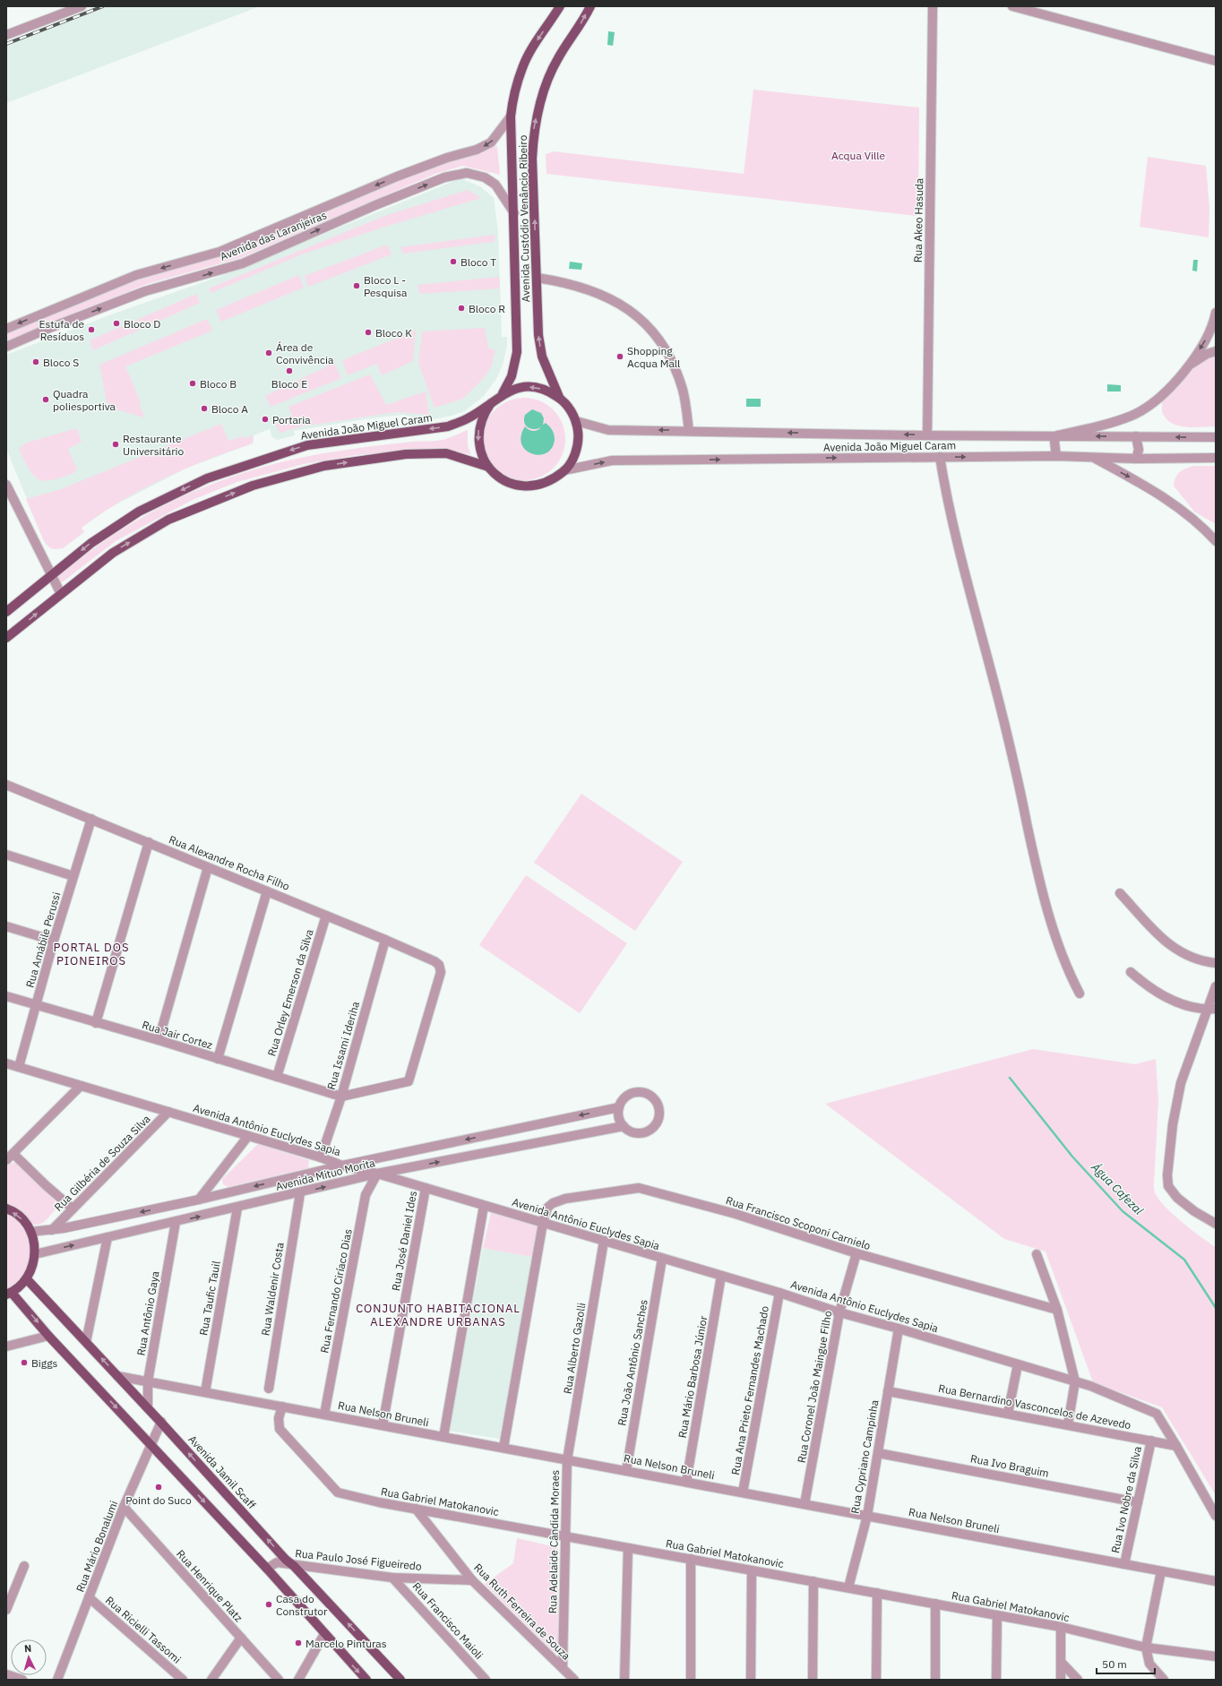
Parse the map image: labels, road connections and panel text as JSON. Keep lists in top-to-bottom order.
{
  "streets": {
    "main road": ["Avenida Custódio Venâncio Ribeiro", "Avenida João Miguel Caram", "Avenida Jamil Scaff"],
    "street": [
      "Rua Akeo Hasuda",
      "Avenida das Laranjeiras",
      "Rua Alexandre Rocha Filho",
      "Rua Amábile Perussi",
      "Rua Orley Emerson da Silva",
      "Rua Jair Cortez",
      "Rua Issami Ideriha",
      "Avenida Antônio Euclydes Sapia",
      "Rua Gilbéria de Souza Silva",
      "Avenida Mituo Morita",
      "Rua Francisco Scoponi Carnielo",
      "Rua José Daniel Ides",
      "Rua Waldenir Costa",
      "Rua Fernando Ciríaco Dias",
      "Rua Taufic Tauil",
      "Rua Antônio Gaya",
      "Rua Alberto Gazolli",
      "Rua João Antônio Sanches",
      "Rua Mário Barbosa Júnior",
      "Rua Coronel João Maingue Filho",
      "Rua Ana Prieto Fernandes Machado",
      "Rua Bernardino Vasconcelos de Azevedo",
      "Rua Nelson Bruneli",
      "Rua Cypriano Campinha",
      "Rua Ivo Braguim",
      "Rua Ivo Nobre da Silva",
      "Rua Gabriel Matokanovic",
      "Rua Adelaide Cândida Moraes",
      "Rua Mário Bonalumi",
      "Rua Paulo José Figueiredo",
      "Rua Henrique Platz",
      "Rua Ruth Ferreira de Souza",
      "Rua Francisco Maioli",
      "Rua Ricielli Tassomi"
    ]
  },
  "crossings": [
    ["Avenida Custódio Venâncio Ribeiro", "Avenida das Laranjeiras"],
    ["Avenida Custódio Venâncio Ribeiro", "Avenida João Miguel Caram"],
    ["Rua Akeo Hasuda", "Avenida João Miguel Caram"],
    ["Rua Alexandre Rocha Filho", "Rua Amábile Perussi"],
    ["Rua Alexandre Rocha Filho", "Rua Orley Emerson da Silva"],
    ["Rua Alexandre Rocha Filho", "Rua Jair Cortez"],
    ["Rua Alexandre Rocha Filho", "Rua Issami Ideriha"],
    ["Rua Amábile Perussi", "Rua Jair Cortez"],
    ["Rua Amábile Perussi", "Avenida Antônio Euclydes Sapia"],
    ["Rua Orley Emerson da Silva", "Rua Jair Cortez"],
    ["Rua Jair Cortez", "Rua Issami Ideriha"],
    ["Rua Issami Ideriha", "Avenida Antônio Euclydes Sapia"],
    ["Avenida Antônio Euclydes Sapia", "Rua Gilbéria de Souza Silva"],
    ["Avenida Antônio Euclydes Sapia", "Avenida Mituo Morita"],
    ["Avenida Antônio Euclydes Sapia", "Rua Francisco Scoponi Carnielo"],
    ["Avenida Antônio Euclydes Sapia", "Rua José Daniel Ides"],
    ["Avenida Antônio Euclydes Sapia", "Rua Fernando Ciríaco Dias"],
    ["Avenida Antônio Euclydes Sapia", "Rua Alberto Gazolli"],
    ["Avenida Antônio Euclydes Sapia", "Rua João Antônio Sanches"],
    ["Avenida Antônio Euclydes Sapia", "Rua Mário Barbosa Júnior"],
    ["Avenida Antônio Euclydes Sapia", "Rua Coronel João Maingue Filho"],
    ["Avenida Antônio Euclydes Sapia", "Rua Ana Prieto Fernandes Machado"],
    ["Avenida Antônio Euclydes Sapia", "Rua Bernardino Vasconcelos de Azevedo"],
    ["Avenida Antônio Euclydes Sapia", "Rua Cypriano Campinha"],
    ["Rua Gilbéria de Souza Silva", "Avenida Mituo Morita"],
    ["Avenida Mituo Morita", "Rua Waldenir Costa"],
    ["Avenida Mituo Morita", "Rua Fernando Ciríaco Dias"],
    ["Avenida Mituo Morita", "Rua Taufic Tauil"],
    ["Avenida Mituo Morita", "Rua Antônio Gaya"],
    ["Rua Francisco Scoponi Carnielo", "Rua Coronel João Maingue Filho"],
    ["Rua Francisco Scoponi Carnielo", "Rua Nelson Bruneli"],
    ["Rua José Daniel Ides", "Rua Nelson Bruneli"],
    ["Rua Fernando Ciríaco Dias", "Rua Nelson Bruneli"],
    ["Rua Taufic Tauil", "Rua Nelson Bruneli"],
    ["Rua Antônio Gaya", "Rua Nelson Bruneli"],
    ["Rua Antônio Gaya", "Avenida Jamil Scaff"],
    ["Rua Alberto Gazolli", "Rua Nelson Bruneli"],
    ["Rua Alberto Gazolli", "Rua Adelaide Cândida Moraes"],
    ["Rua João Antônio Sanches", "Rua Nelson Bruneli"],
    ["Rua Mário Barbosa Júnior", "Rua Nelson Bruneli"],
    ["Rua Coronel João Maingue Filho", "Rua Nelson Bruneli"],
    ["Rua Ana Prieto Fernandes Machado", "Rua Nelson Bruneli"],
    ["Rua Bernardino Vasconcelos de Azevedo", "Rua Cypriano Campinha"],
    ["Rua Bernardino Vasconcelos de Azevedo", "Rua Ivo Nobre da Silva"],
    ["Rua Nelson Bruneli", "Rua Cypriano Campinha"],
    ["Rua Nelson Bruneli", "Avenida Jamil Scaff"],
    ["Rua Nelson Bruneli", "Rua Ivo Nobre da Silva"],
    ["Rua Nelson Bruneli", "Rua Gabriel Matokanovic"],
    ["Rua Nelson Bruneli", "Rua Adelaide Cândida Moraes"],
    ["Rua Cypriano Campinha", "Rua Ivo Braguim"],
    ["Rua Cypriano Campinha", "Rua Gabriel Matokanovic"],
    ["Rua Ivo Braguim", "Rua Ivo Nobre da Silva"],
    ["Avenida Jamil Scaff", "Rua Mário Bonalumi"],
    ["Avenida Jamil Scaff", "Rua Paulo José Figueiredo"],
    ["Rua Gabriel Matokanovic", "Rua Adelaide Cândida Moraes"],
    ["Rua Gabriel Matokanovic", "Rua Ruth Ferreira de Souza"],
    ["Rua Adelaide Cândida Moraes", "Rua Ruth Ferreira de Souza"],
    ["Rua Mário Bonalumi", "Rua Henrique Platz"],
    ["Rua Mário Bonalumi", "Rua Ricielli Tassomi"],
    ["Rua Paulo José Figueiredo", "Rua Ruth Ferreira de Souza"],
    ["Rua Paulo José Figueiredo", "Rua Francisco Maioli"]
  ],
  "districts": ["PORTAL DOS PIONEIROS", "CONJUNTO HABITACIONAL ALEXANDRE URBANAS"],
  "water": ["Água Cafezal"],
  "parks": ["Acqua Ville"],
  "places": [
    "Bloco T",
    "Bloco L - Pesquisa",
    "Bloco R",
    "Bloco D",
    "Estufa de Resíduos",
    "Bloco K",
    "Área de Convivência",
    "Shopping Acqua Mall",
    "Bloco S",
    "Bloco E",
    "Bloco B",
    "Quadra poliesportiva",
    "Bloco A",
    "Portaria",
    "Restaurante Universitário",
    "Biggs",
    "Point do Suco",
    "Casa do Construtor",
    "Marcelo Pinturas"
  ],
  "scale_bar": "50 m",
  "north": "top"
}
